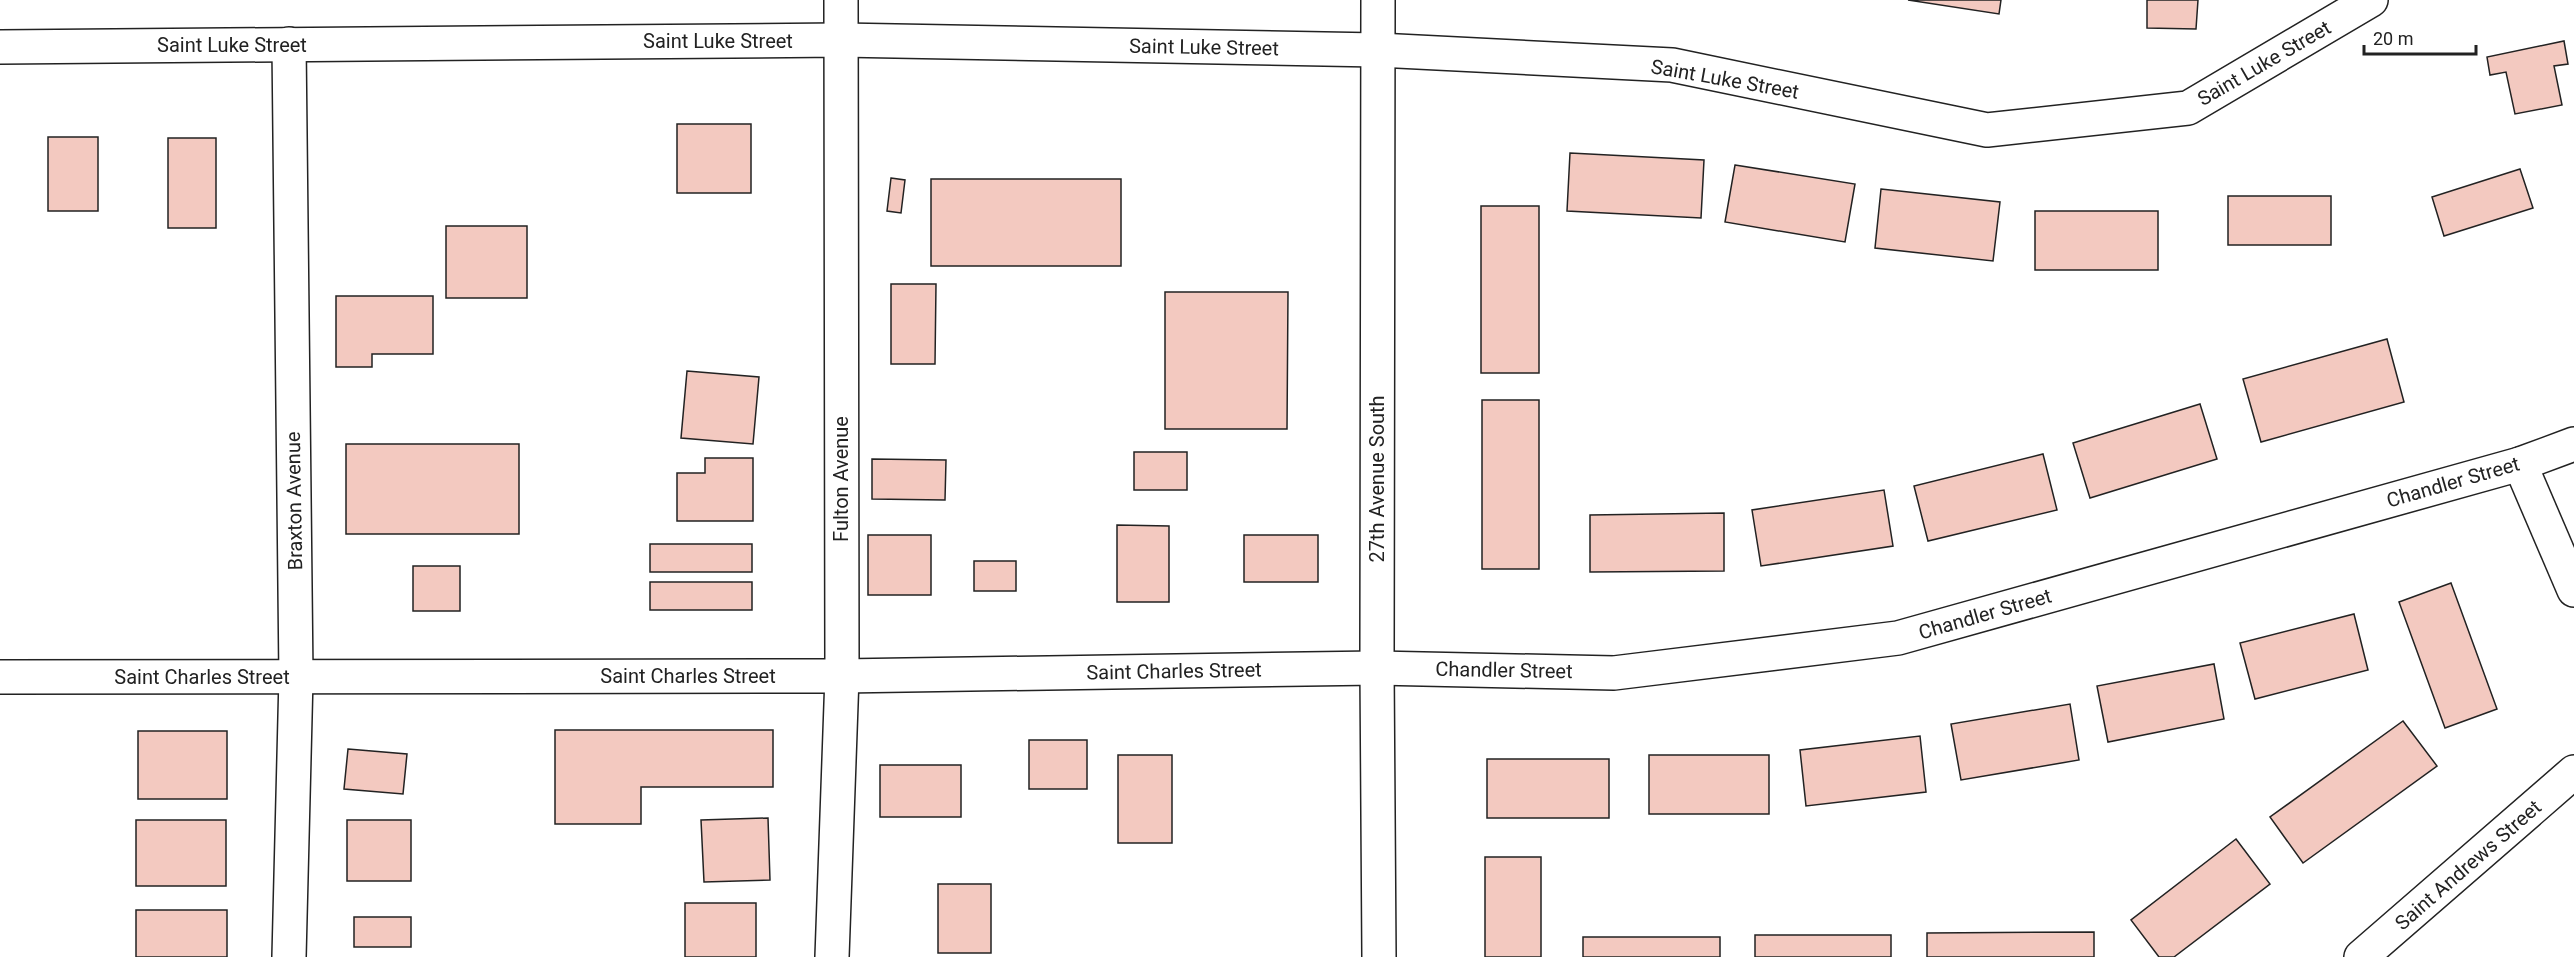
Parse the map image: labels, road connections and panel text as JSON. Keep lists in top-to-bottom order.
{
  "streets": {
    "street": [
      "Saint Luke Street",
      "Fulton Avenue",
      "27th Avenue South",
      "Chandler Street",
      "Braxton Avenue",
      "Saint Charles Street",
      "Saint Andrews Street"
    ]
  },
  "crossings": [
    ["Saint Luke Street", "Fulton Avenue"],
    ["Saint Luke Street", "27th Avenue South"],
    ["Saint Luke Street", "Braxton Avenue"],
    ["Fulton Avenue", "Saint Charles Street"],
    ["27th Avenue South", "Chandler Street"],
    ["27th Avenue South", "Saint Charles Street"],
    ["Chandler Street", "Saint Charles Street"],
    ["Braxton Avenue", "Saint Charles Street"]
  ],
  "scale_bar": "20 m"
}
